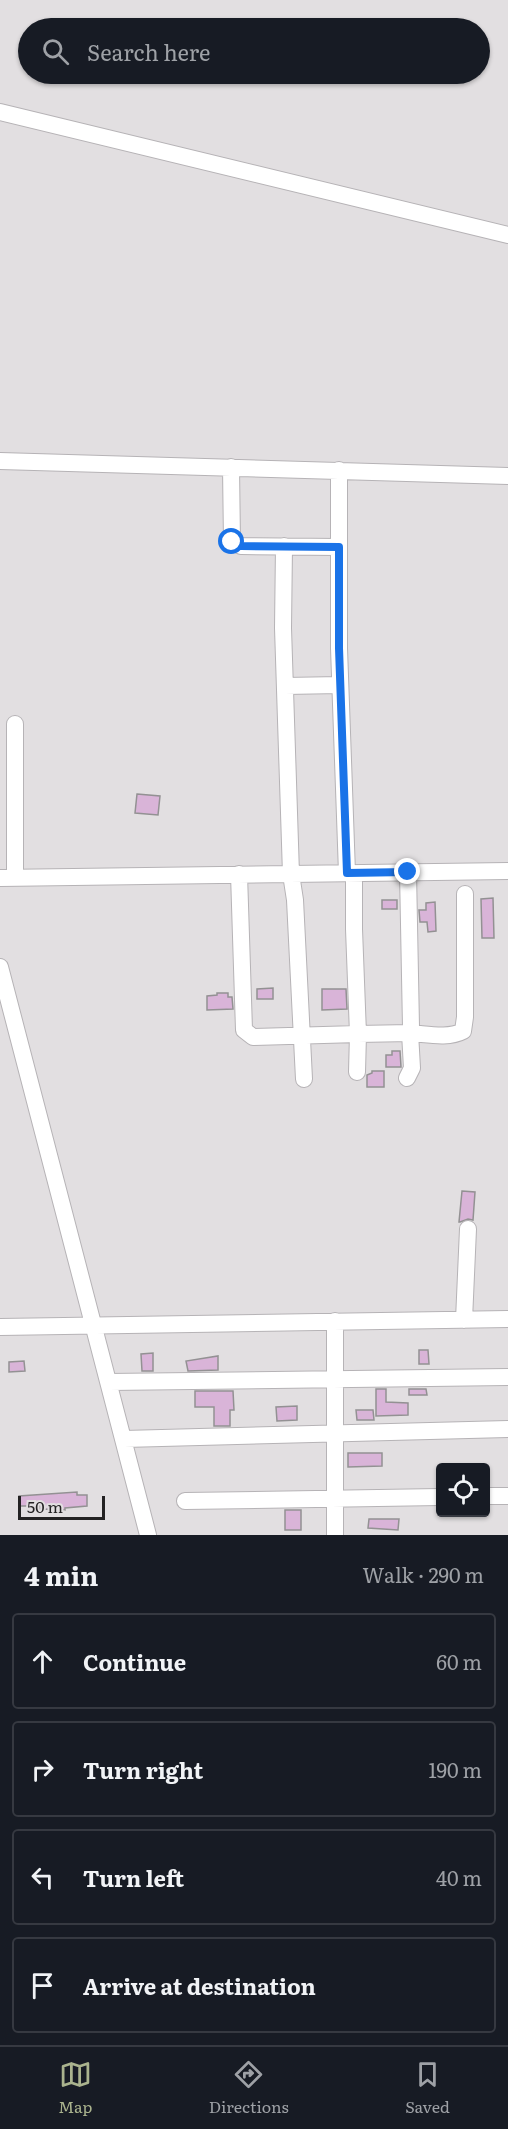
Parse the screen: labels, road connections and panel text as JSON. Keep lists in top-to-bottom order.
{
  "scale_bar": "50 m",
  "page": {
    "search": "Search here",
    "scale": "50 m",
    "heading": ["4 min", "Walk · 290 m"],
    "list": [
      ["Continue", "60 m"],
      ["Turn right", "190 m"],
      ["Turn left", "40 m"],
      "Arrive at destination"
    ],
    "nav": ["Map", "Directions", "Saved"]
  }
}
